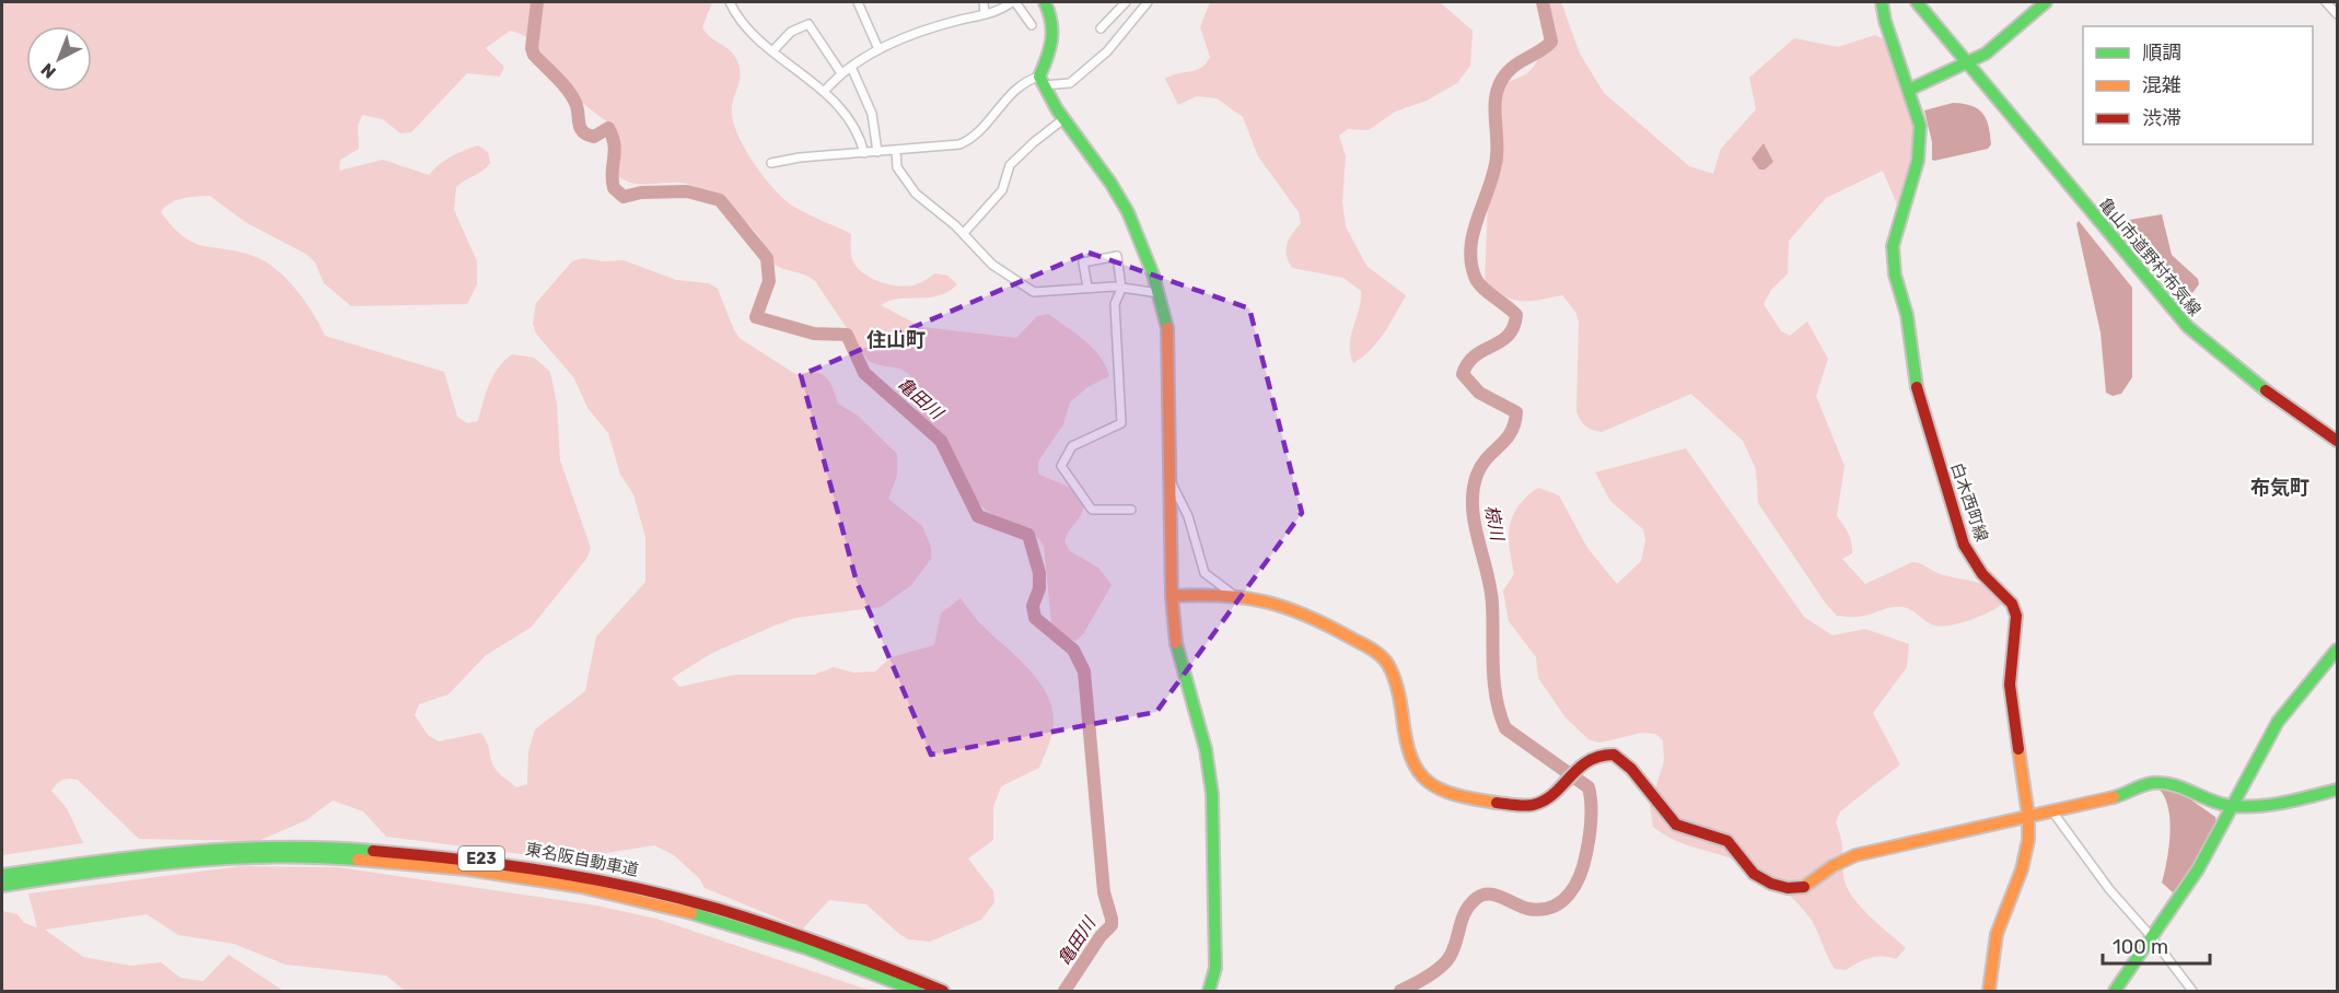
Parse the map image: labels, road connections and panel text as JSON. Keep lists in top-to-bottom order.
{
  "streets": {
    "main road": [
      "亀山市道野村布気線",
      "白木西町線",
      "E23",
      "東名阪自動車道"
    ]
  },
  "districts": ["住山町", "布気町"],
  "water": ["亀田川", "椋川"],
  "legend": ["順調", "混雑", "渋滞"],
  "scale_bar": "100 m",
  "north": "bottom left"
}
